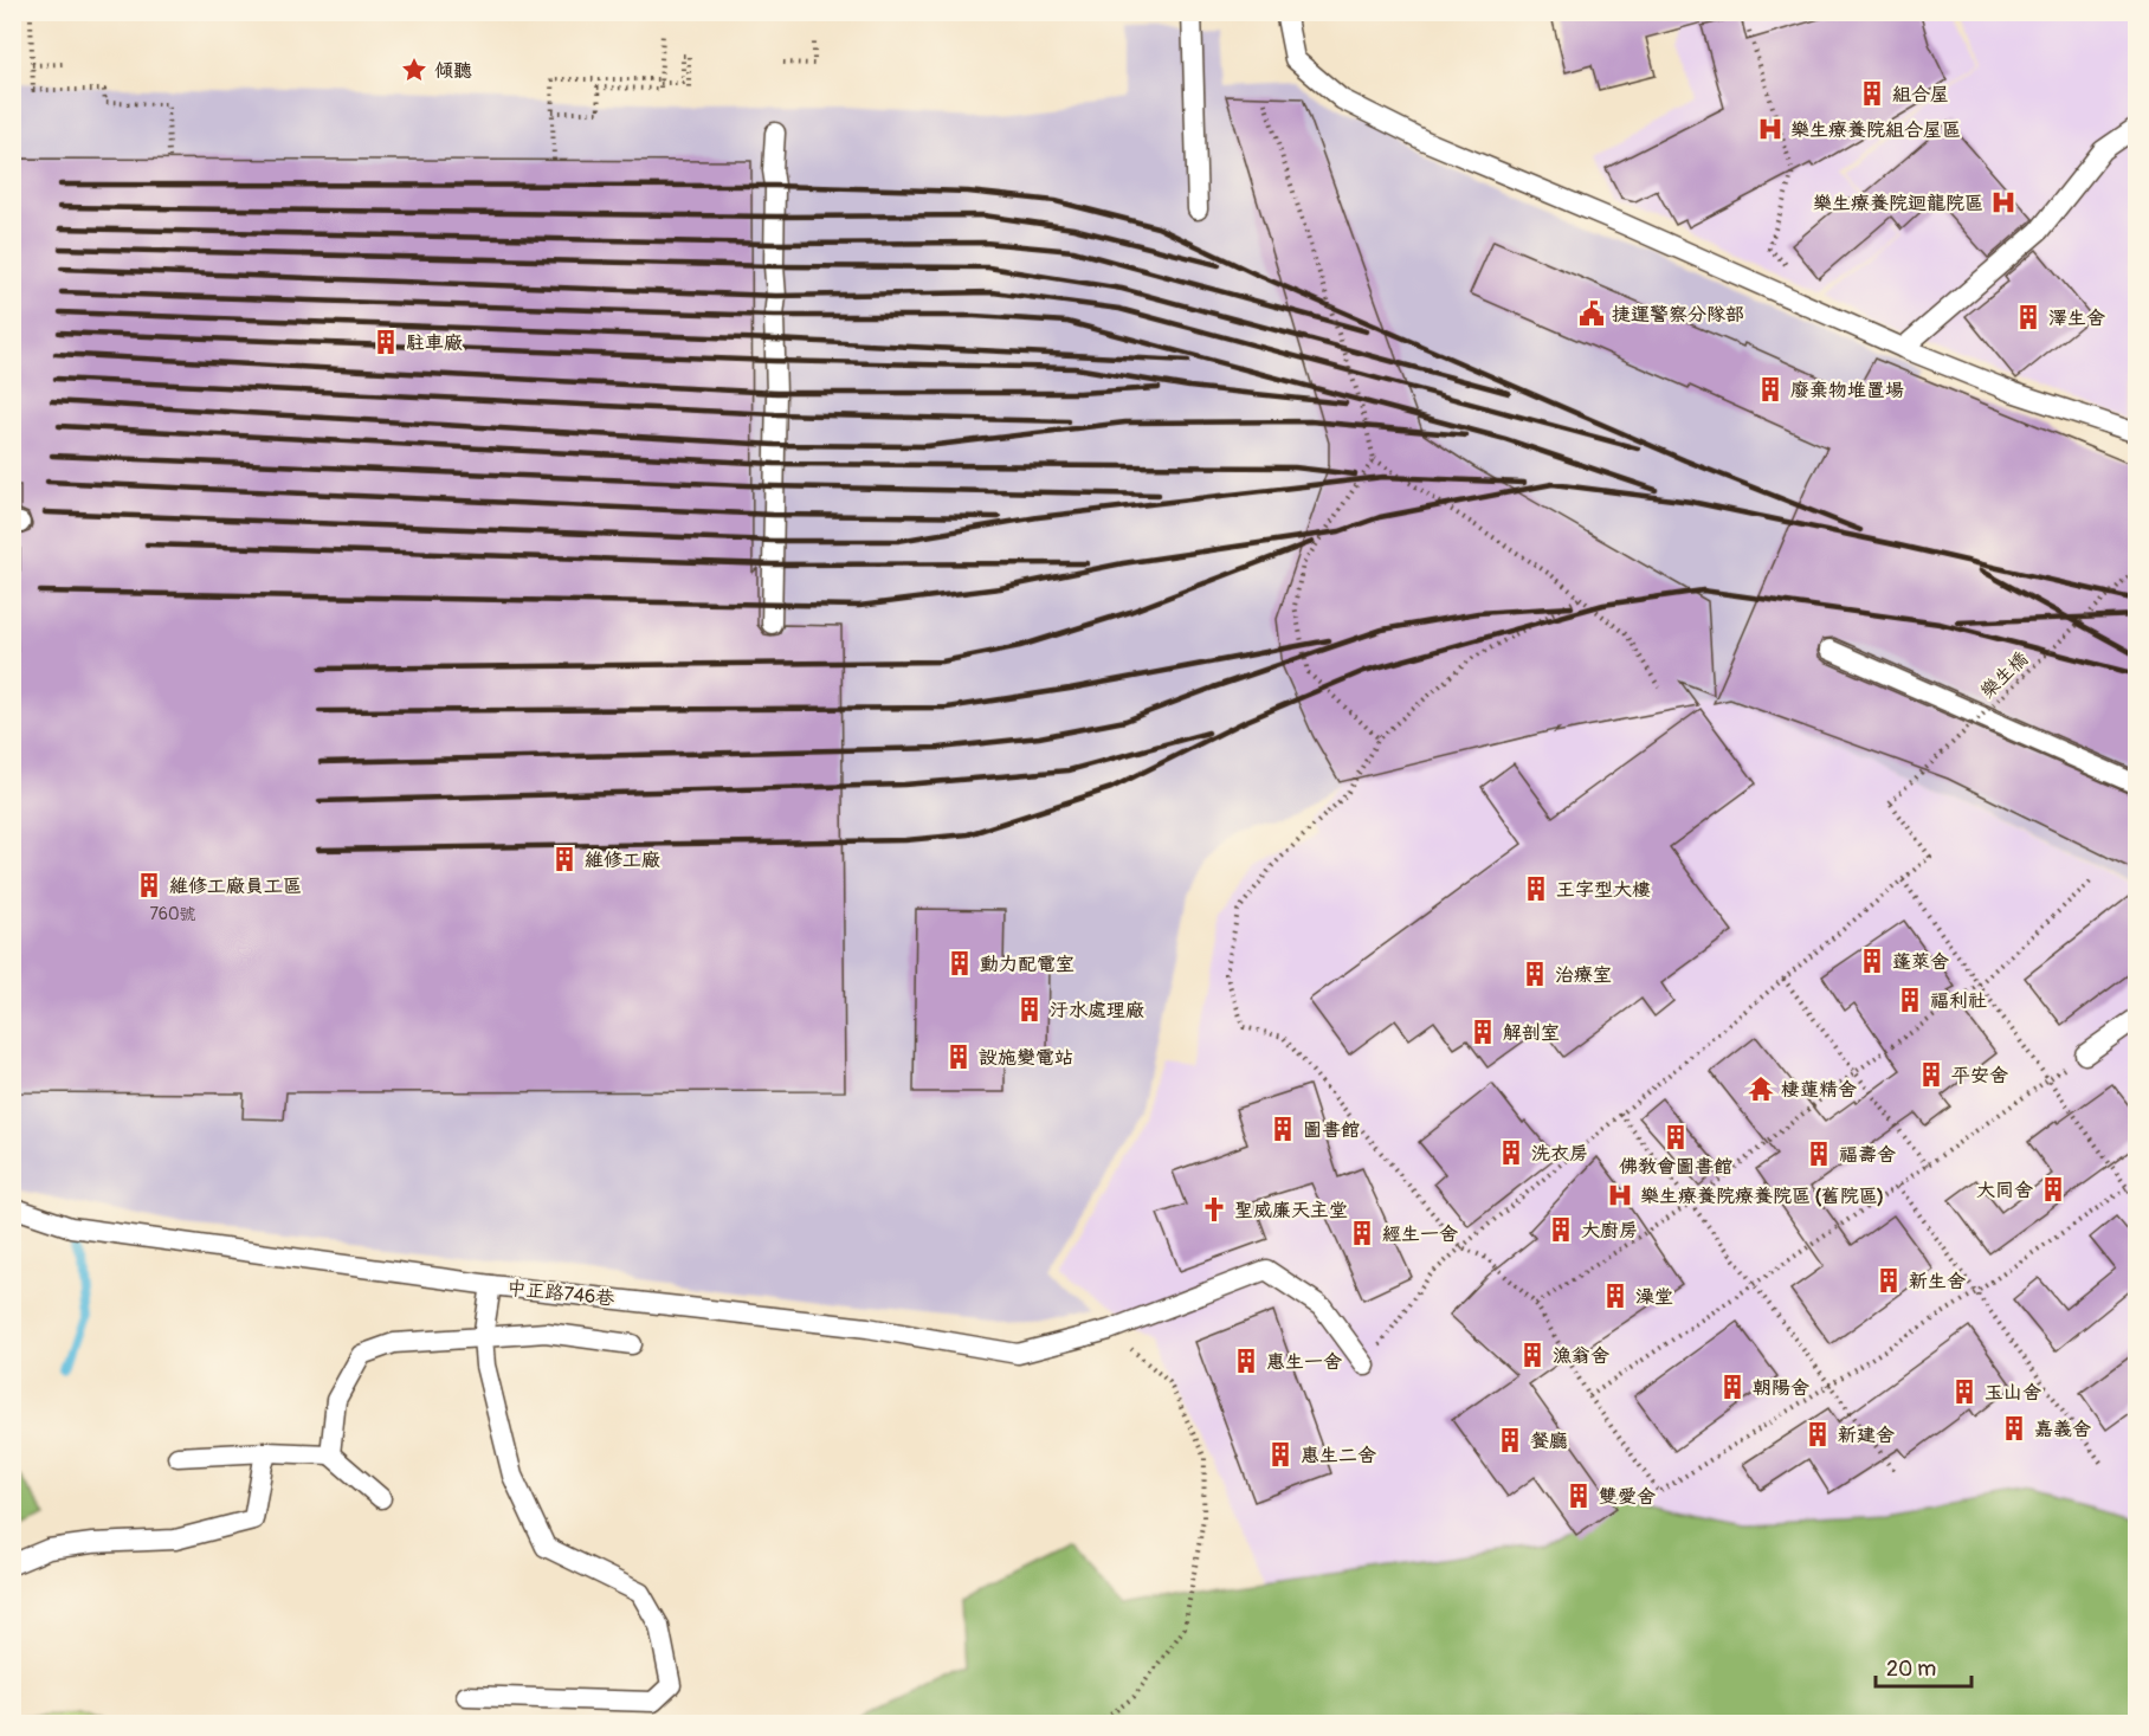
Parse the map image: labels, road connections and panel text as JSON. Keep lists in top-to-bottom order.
{
  "streets": {
    "lane": ["中正路746巷"],
    "path": ["樂生橋"]
  },
  "places": {
    "place": ["傾聽"],
    "building": [
      "組合屋",
      "澤生舍",
      "駐車廠",
      "廢棄物堆置場",
      "維修工廠",
      "維修工廠員工區",
      "王字型大樓",
      "蓬萊舍",
      "動力配電室",
      "治療室",
      "福利社",
      "汙水處理廠",
      "解剖室",
      "設施變電站",
      "平安舍",
      "圖書館",
      "佛教會圖書館",
      "洗衣房",
      "福壽舍",
      "大同舍",
      "大廚房",
      "經生一舍",
      "新生舍",
      "澡堂",
      "漁翁舍",
      "惠生一舍",
      "朝陽舍",
      "玉山舍",
      "嘉義舍",
      "新建舍",
      "餐廳",
      "惠生二舍",
      "雙愛舍"
    ],
    "hospital": ["樂生療養院組合屋區", "樂生療養院迴龍院區", "樂生療養院療養院區 (舊院區)"],
    "public building": ["捷運警察分隊部"],
    "temple": ["棲蓮精舍"],
    "church": ["聖威廉天主堂"]
  },
  "house_numbers": ["760號"],
  "scale_bar": "20 m"
}
